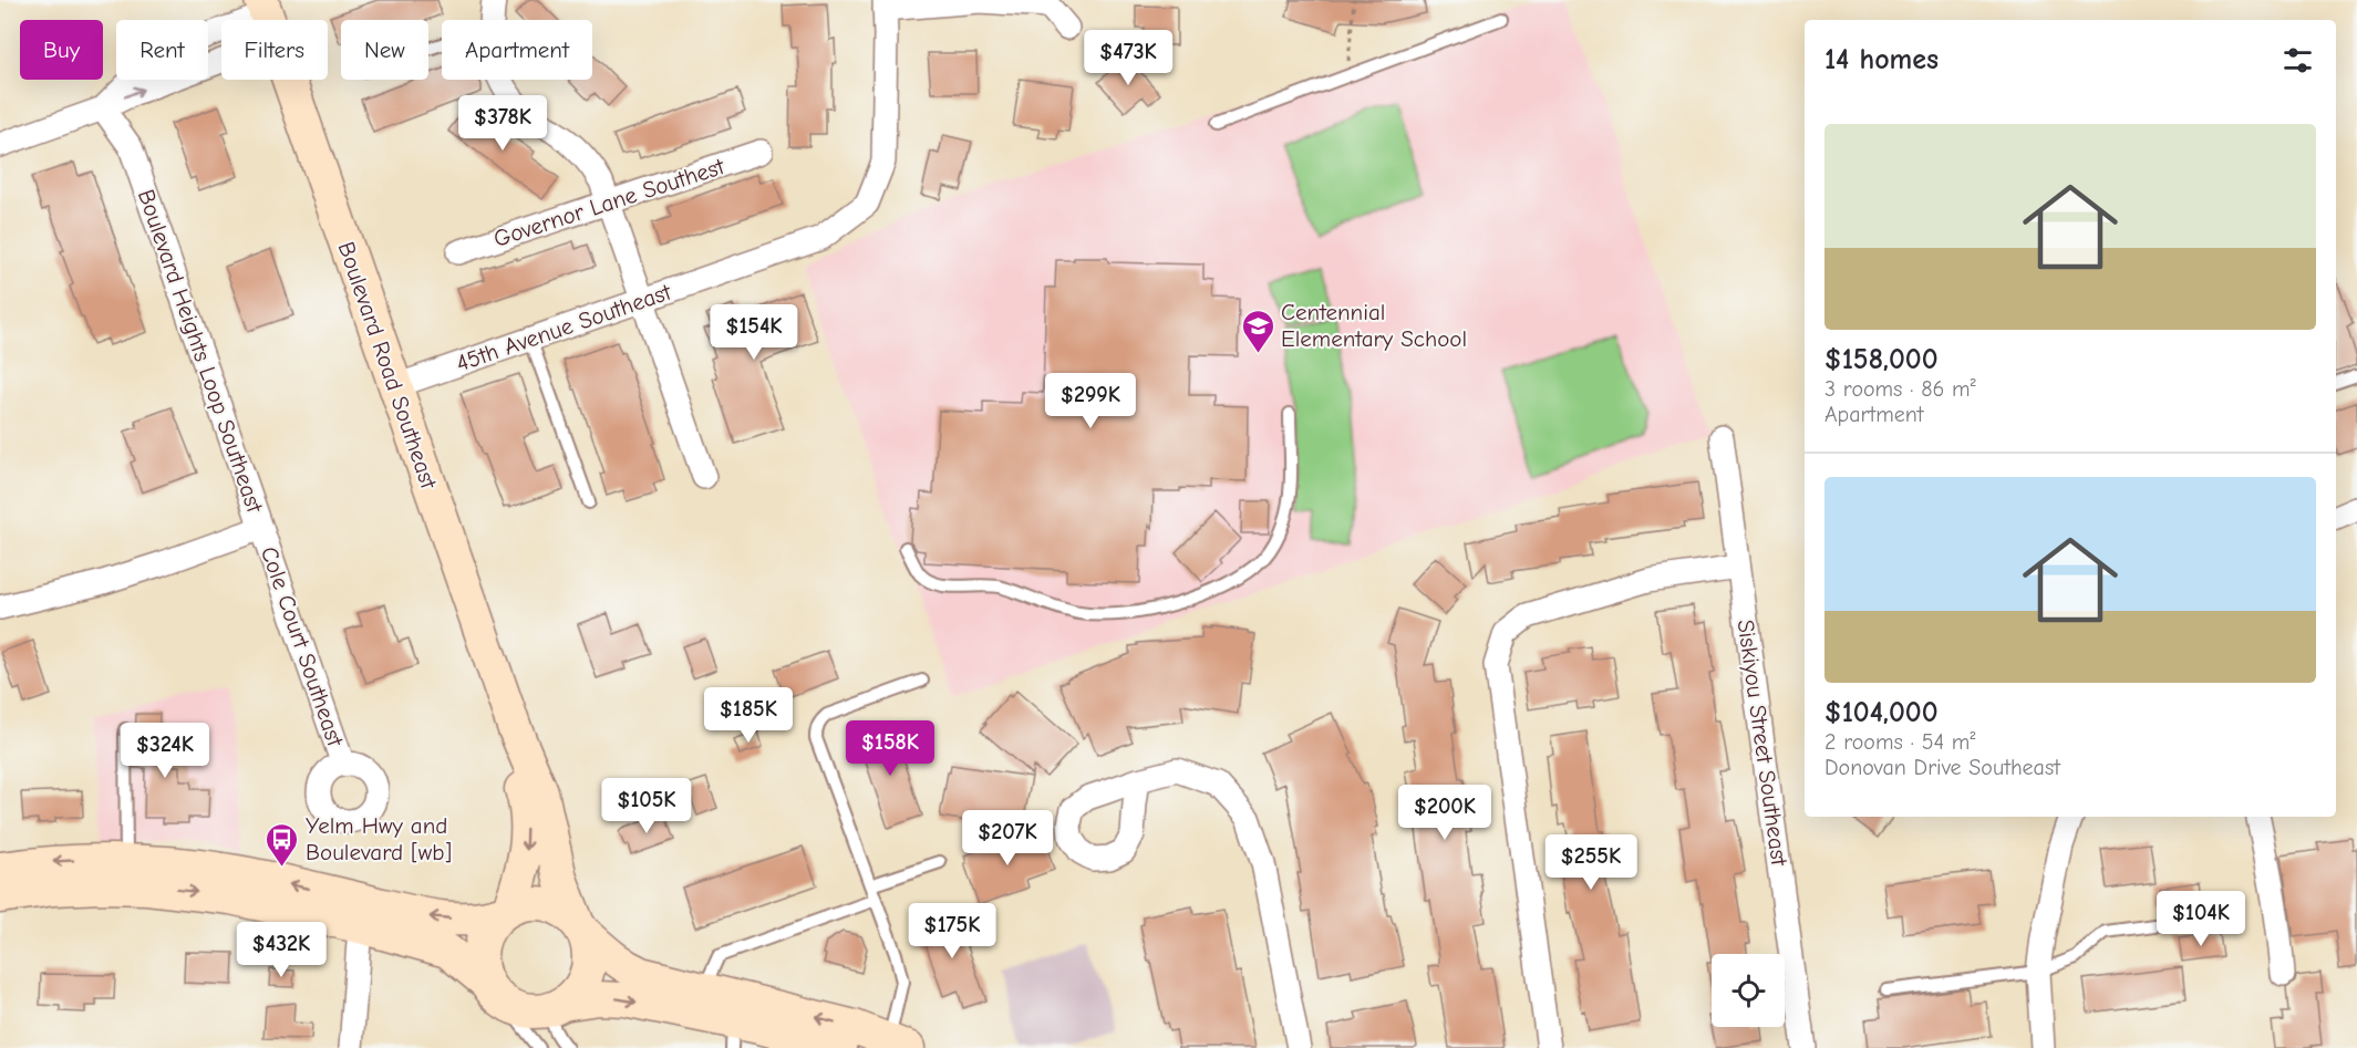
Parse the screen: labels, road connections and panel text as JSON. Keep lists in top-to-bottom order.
{
  "streets": {
    "main road": ["Boulevard Road Southeast"],
    "street": [
      "Governor Lane Southest",
      "45th Avenue Southeast",
      "Boulevard Heights Loop Southeast",
      "Cole Court Southeast",
      "Siskiyou Street Southeast"
    ]
  },
  "crossings": [
    ["45th Avenue Southeast", "Boulevard Road Southeast"],
    ["Boulevard Heights Loop Southeast", "Cole Court Southeast"]
  ],
  "places": {
    "school or university": ["Centennial Elementary School"],
    "bus stop": ["Yelm Hwy and Boulevard [wb]"]
  },
  "page": {
    "chip": [
      "Buy",
      "Rent",
      "Filters",
      "New",
      "Apartment"
    ],
    "heading": "14 homes",
    "price": [
      "$473K",
      "$378K",
      "$154K",
      "$299K",
      "$185K",
      "$158K",
      "$324K",
      "$105K",
      "$200K",
      "$207K",
      "$255K",
      "$104K",
      "$175K",
      "$432K"
    ],
    "list": [
      {
        "name": "$158,000",
        "note": "3 rooms · 86 m² · Apartment"
      },
      {
        "name": "$104,000",
        "note": "2 rooms · 54 m² · Donovan Drive Southeast"
      }
    ]
  }
}
